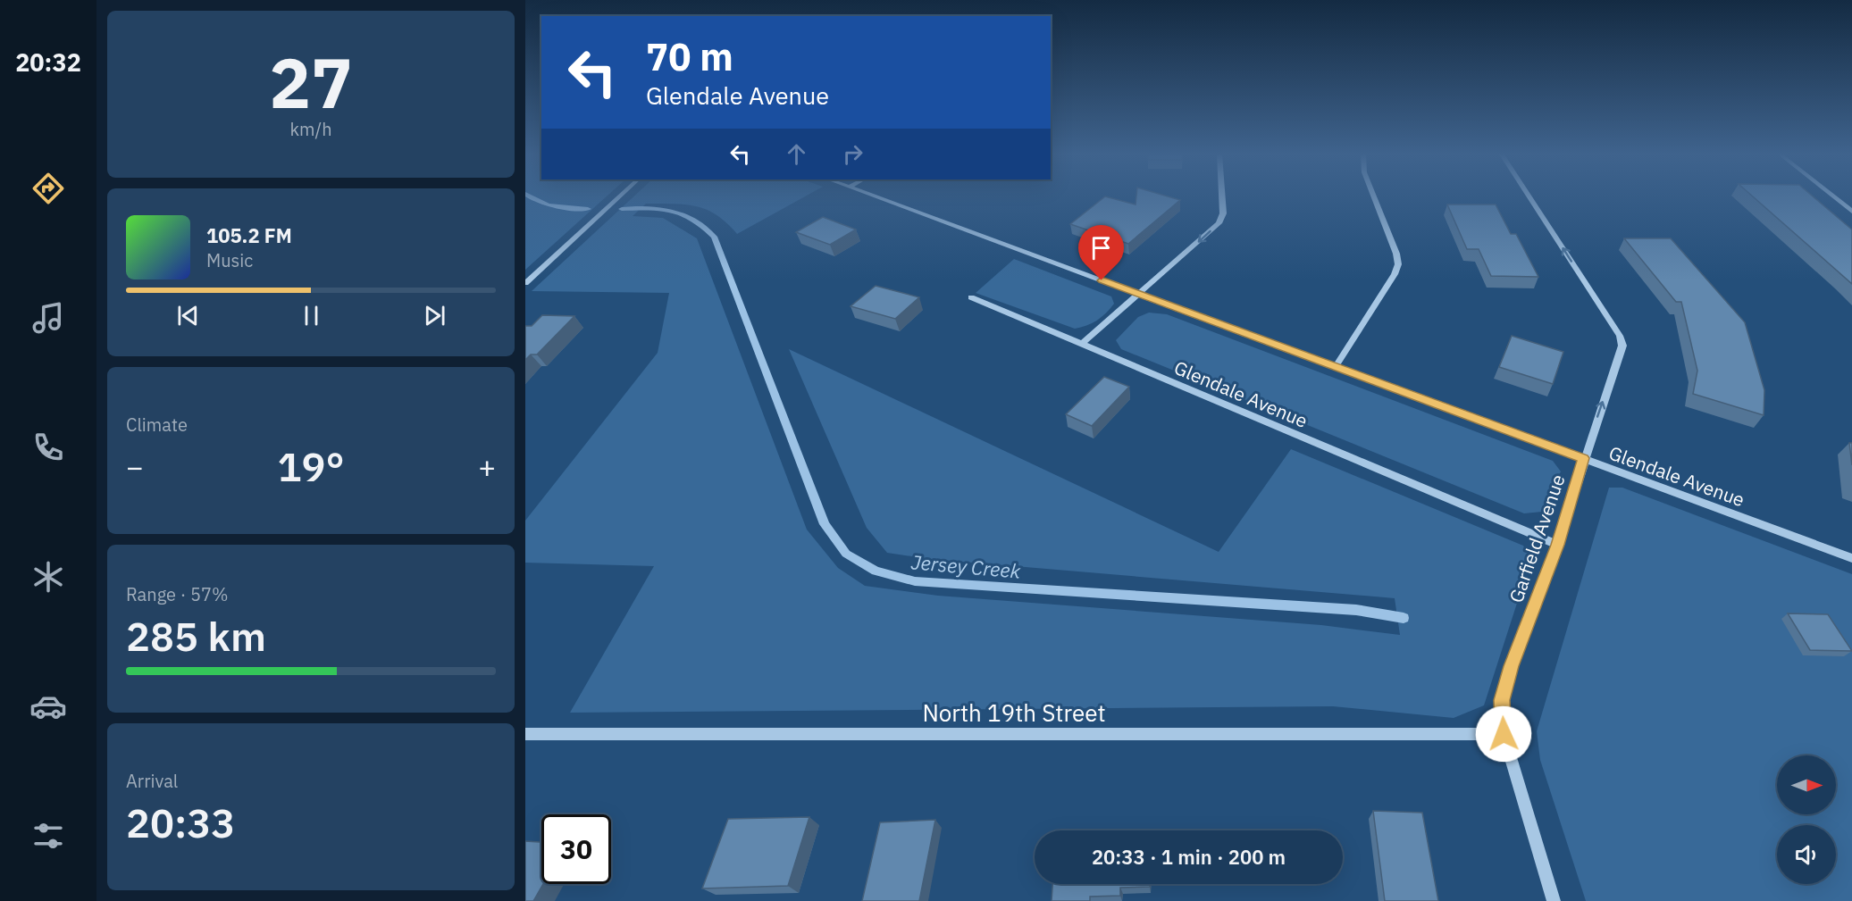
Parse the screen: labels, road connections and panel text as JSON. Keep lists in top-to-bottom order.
{
  "streets": {
    "street": ["Glendale Avenue", "Garfield Avenue", "North 19th Street"]
  },
  "crossings": [
    ["Glendale Avenue", "Garfield Avenue"],
    ["Garfield Avenue", "North 19th Street"]
  ],
  "one_way": ["Garfield Avenue"],
  "water": ["Jersey Creek"],
  "north": "right",
  "page": {
    "tabs": "20:32",
    "tile": [
      ["27", "km/h"],
      "Climate",
      ["Range · 57%", "285 km"],
      ["Arrival", "20:33"]
    ],
    "turn": ["70 m", "Glendale Avenue"],
    "song": ["105.2 FM", "Music"],
    "heat": ["−", "19°", "+"],
    "limit": "30",
    "trip": "20:33 · 1 min · 200 m"
  }
}
